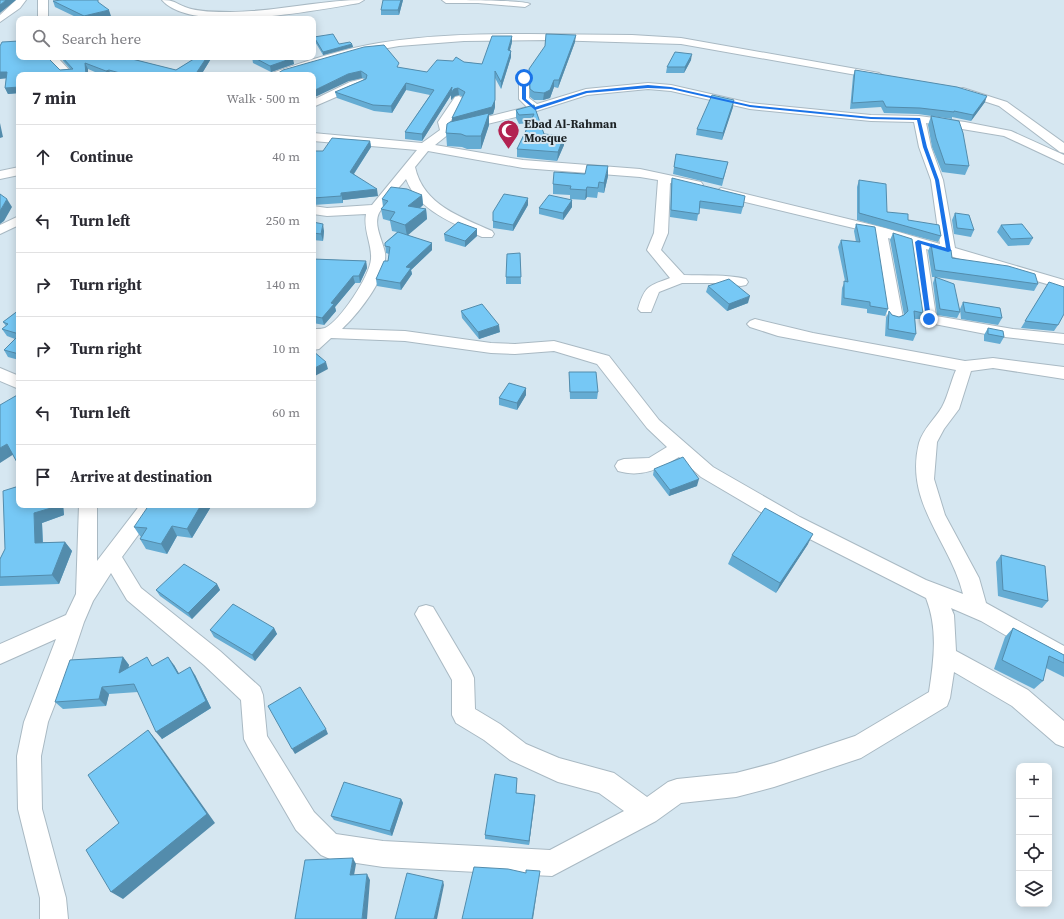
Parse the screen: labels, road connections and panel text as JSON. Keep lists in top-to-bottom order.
{
  "places": {
    "mosque": ["Ebad Al-Rahman Mosque"]
  },
  "page": {
    "search": "Search here",
    "heading": ["7 min", "Walk · 500 m"],
    "list": [
      ["Continue", "40 m"],
      ["Turn left", "250 m"],
      ["Turn right", "140 m"],
      ["Turn right", "10 m"],
      ["Turn left", "60 m"],
      "Arrive at destination"
    ],
    "map_buttons": ["+", "−"]
  }
}
